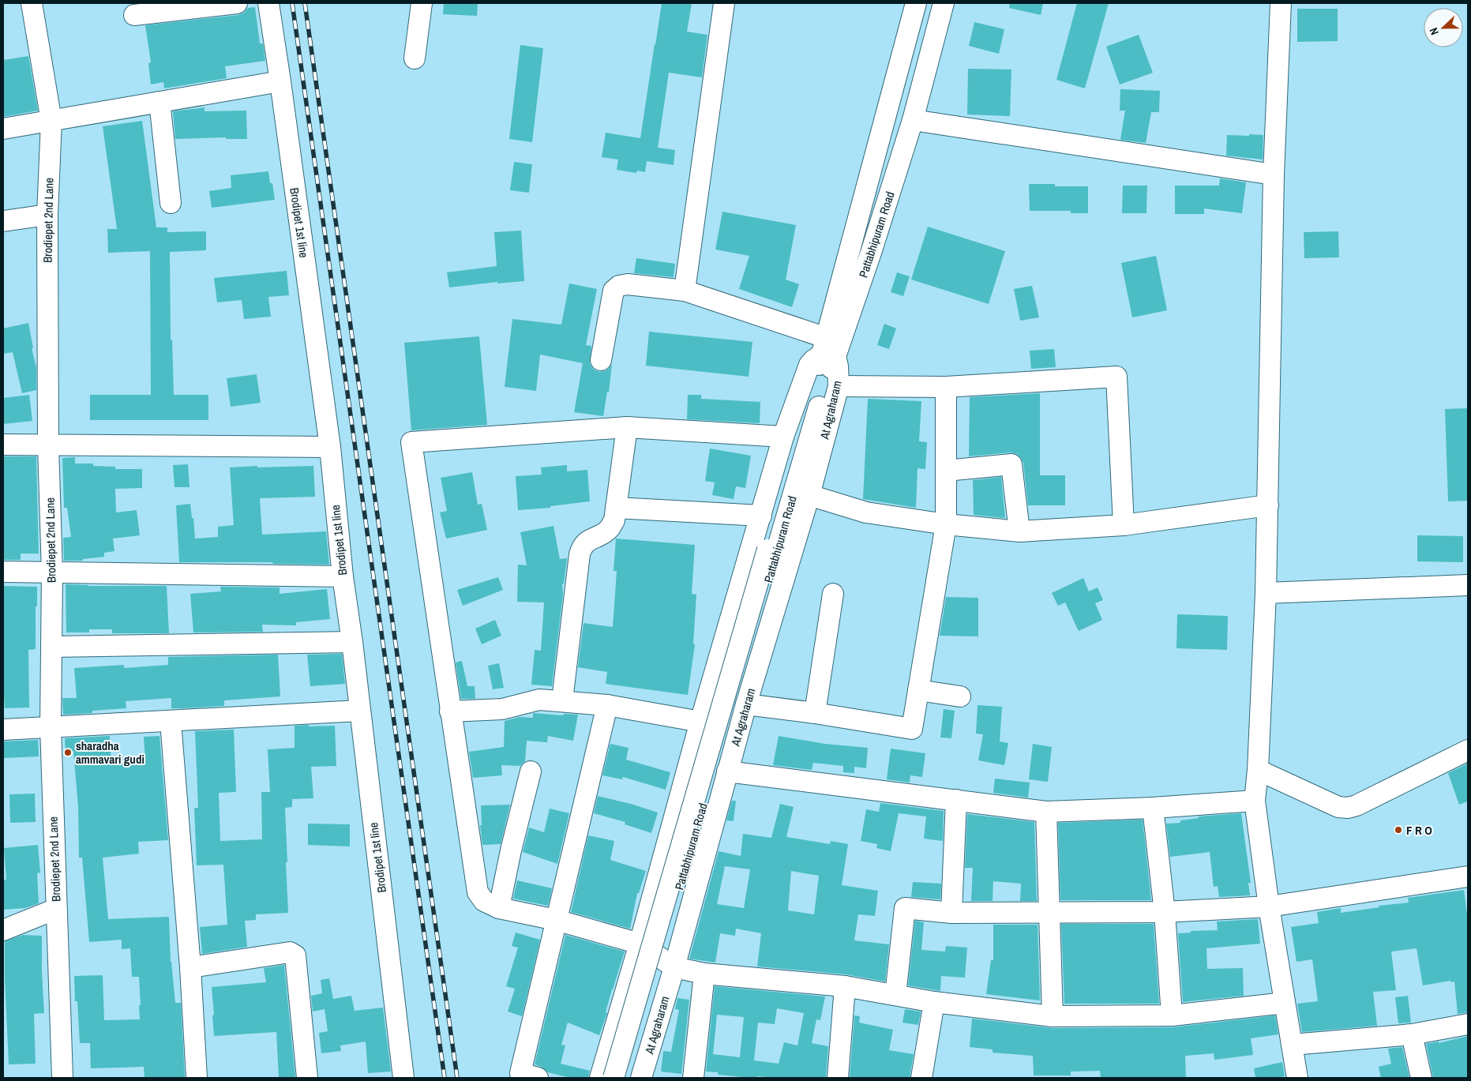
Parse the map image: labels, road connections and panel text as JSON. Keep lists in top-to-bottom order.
{
  "streets": {
    "street": [
      "Brodiepet 2nd Lane",
      "Brodipet 1st line",
      "Pattabhipuram Road",
      "At Agraharam"
    ]
  },
  "crossings": [
    ["Pattabhipuram Road", "At Agraharam"]
  ],
  "places": ["sharadha ammavari gudi", "F R O"],
  "north": "left"
}
